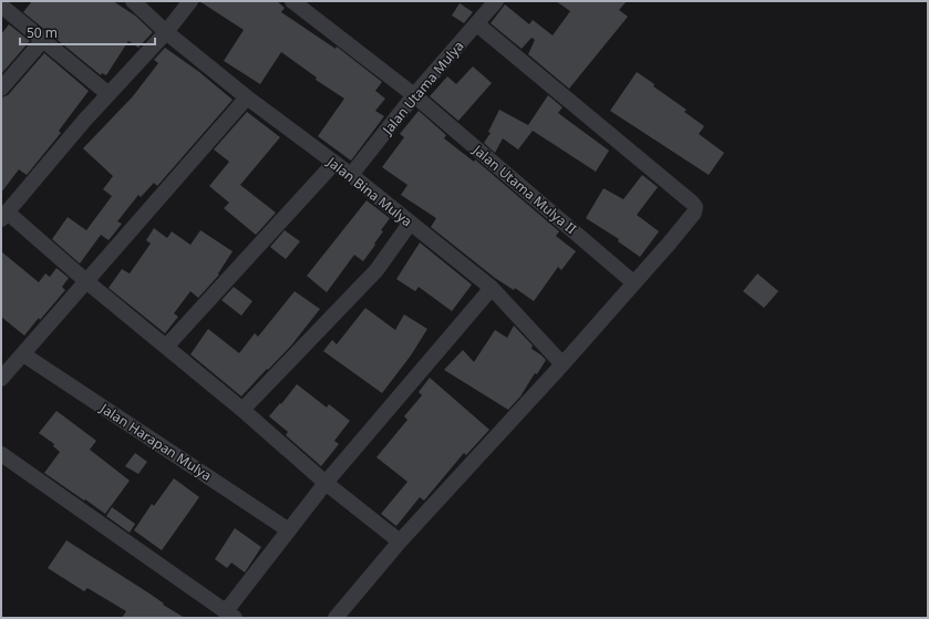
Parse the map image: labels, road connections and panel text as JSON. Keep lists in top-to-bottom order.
{
  "streets": {
    "street": [
      "Jalan Utama Mulya",
      "Jalan Utama Mulya II",
      "Jalan Bina Mulya",
      "Jalan Harapan Mulya"
    ]
  },
  "crossings": [
    ["Jalan Utama Mulya", "Jalan Utama Mulya II"],
    ["Jalan Utama Mulya", "Jalan Bina Mulya"]
  ],
  "scale_bar": "50 m"
}
